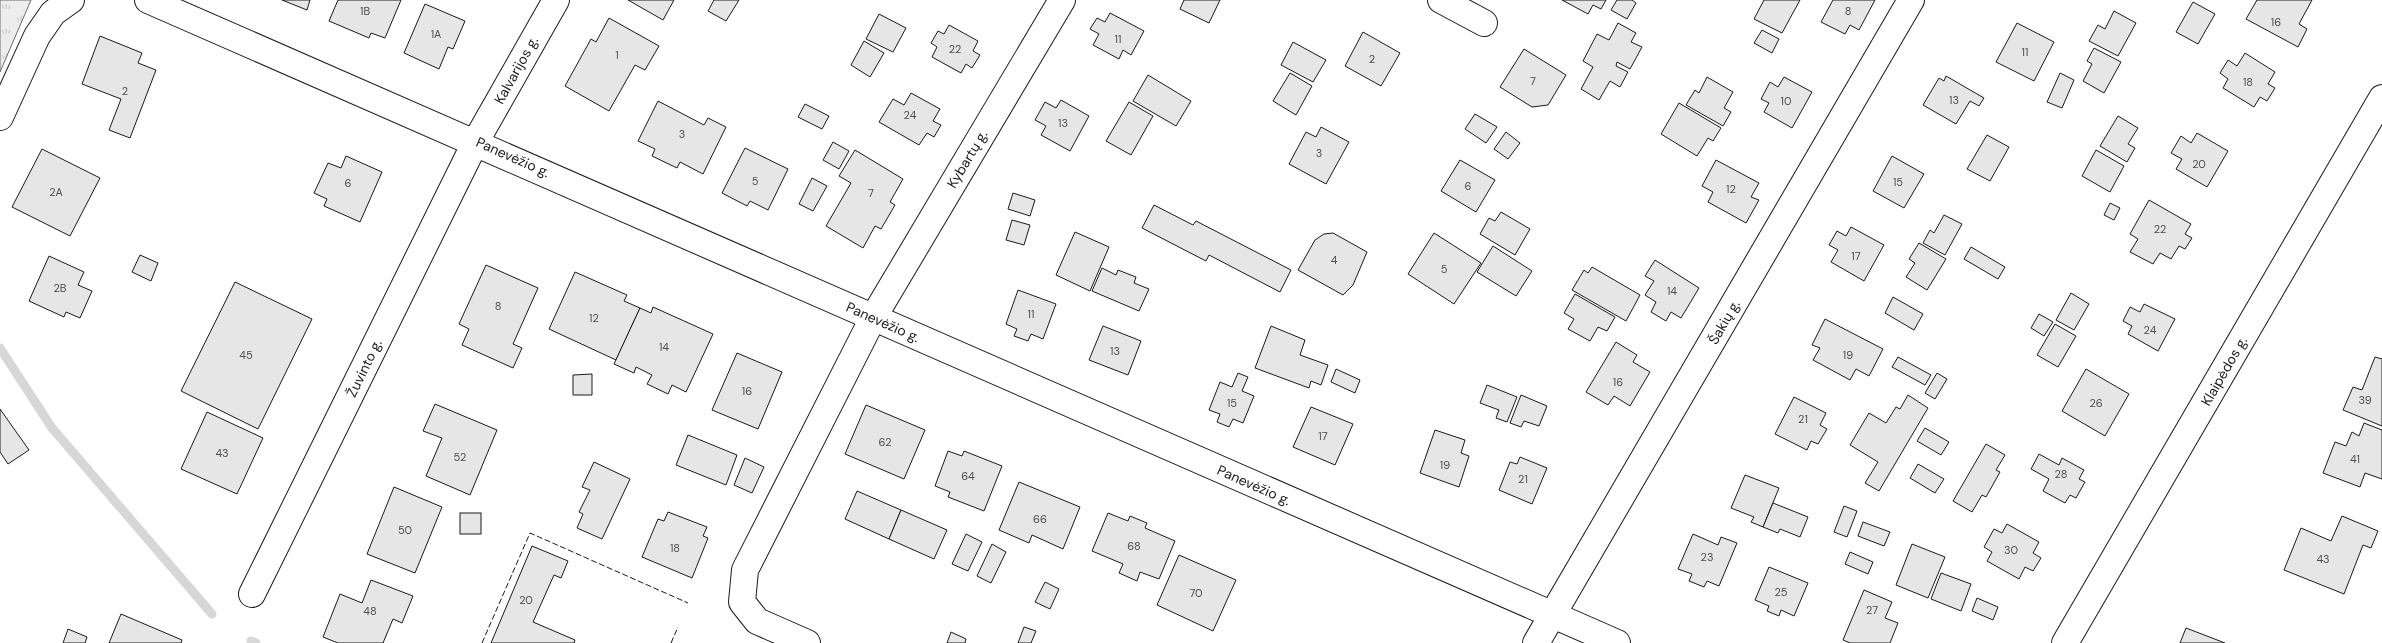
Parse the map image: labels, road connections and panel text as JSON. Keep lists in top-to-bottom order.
{
  "streets": {
    "street": [
      "Kalvarijos g.",
      "Panevėžio g.",
      "Kybartų g.",
      "Šakių g.",
      "Žuvinto g.",
      "Klaipėdos g."
    ]
  },
  "crossings": [
    ["Kalvarijos g.", "Panevėžio g."],
    ["Kalvarijos g.", "Žuvinto g."],
    ["Panevėžio g.", "Kybartų g."],
    ["Panevėžio g.", "Šakių g."],
    ["Panevėžio g.", "Žuvinto g."]
  ],
  "house_numbers": [
    "1B",
    "8",
    "16",
    "1A",
    "11",
    "22",
    "11",
    "1",
    "2",
    "7",
    "18",
    "2",
    "13",
    "10",
    "24",
    "13",
    "3",
    "3",
    "20",
    "5",
    "15",
    "6",
    "6",
    "12",
    "2A",
    "7",
    "22",
    "17",
    "4",
    "5",
    "2B",
    "14",
    "8",
    "11",
    "12",
    "24",
    "14",
    "13",
    "45",
    "19",
    "16",
    "16",
    "39",
    "15",
    "26",
    "21",
    "17",
    "62",
    "43",
    "52",
    "41",
    "19",
    "28",
    "64",
    "21",
    "66",
    "50",
    "68",
    "18",
    "30",
    "23",
    "43",
    "25",
    "70",
    "20",
    "27",
    "48"
  ]
}
